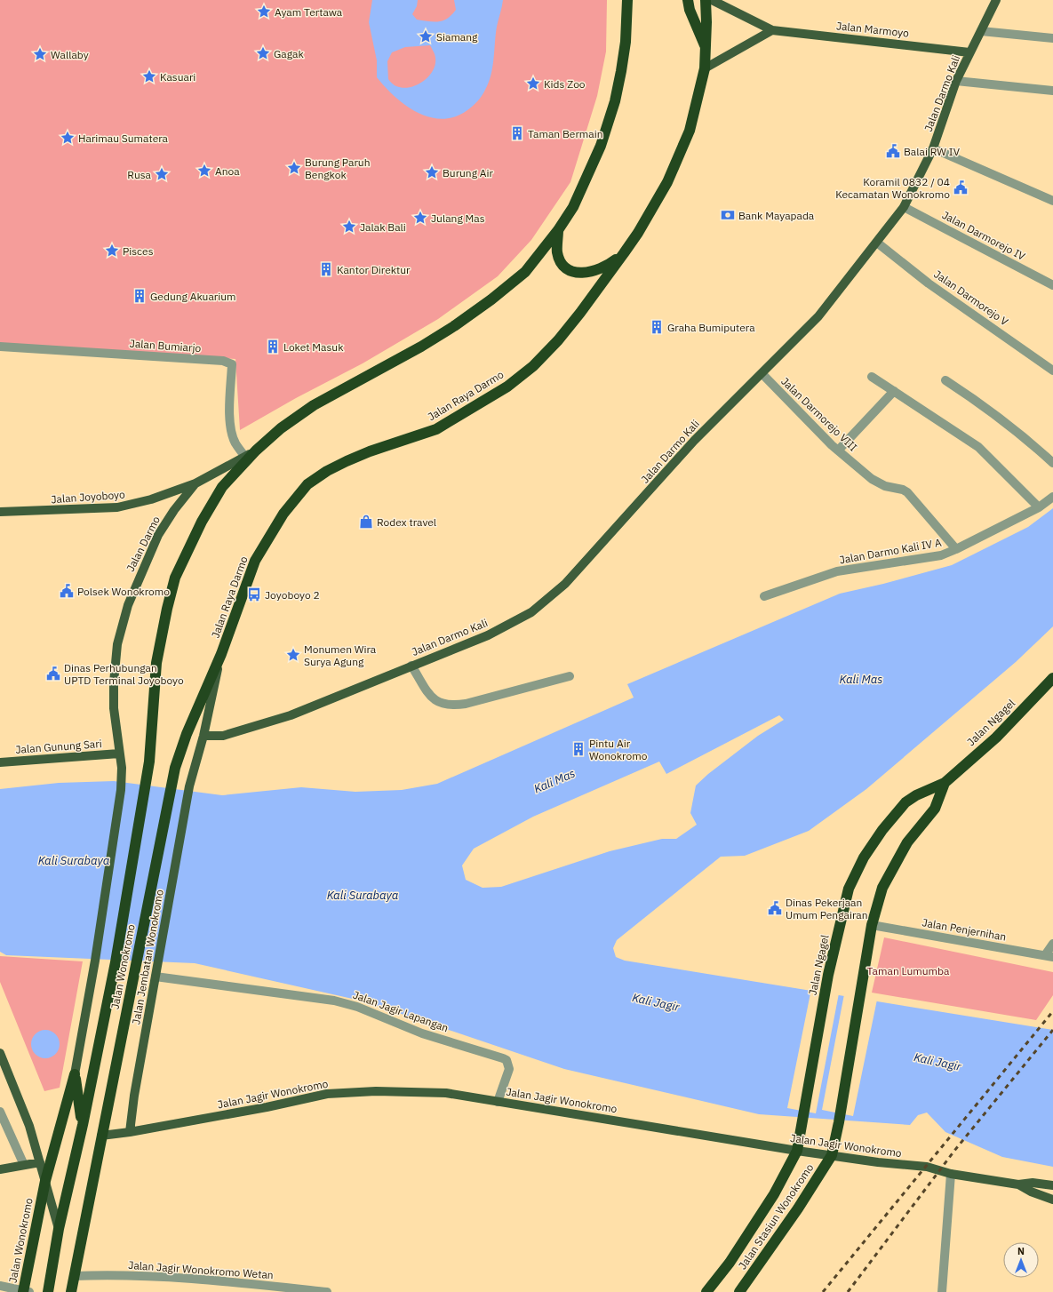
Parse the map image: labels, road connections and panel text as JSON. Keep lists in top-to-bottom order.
{
  "streets": {
    "highway": [
      "Jalan Raya Darmo",
      "Jalan Ngagel",
      "Jalan Wonokromo",
      "Jalan Stasiun Wonokromo"
    ],
    "main road": [
      "Jalan Marmoyo",
      "Jalan Darmo Kali",
      "Jalan Joyoboyo",
      "Jalan Darmo",
      "Jalan Gunung Sari",
      "Jalan Jembatan Wonokromo",
      "Jalan Jagir Wonokromo"
    ],
    "street": [
      "Jalan Darmorejo IV",
      "Jalan Darmorejo V",
      "Jalan Bumiarjo",
      "Jalan Darmorejo VIII",
      "Jalan Darmo Kali IV A",
      "Jalan Penjernihan",
      "Jalan Jagir Lapangan",
      "Jalan Jagir Wonokromo Wetan"
    ]
  },
  "crossings": [
    ["Jalan Marmoyo", "Jalan Darmo Kali"],
    ["Jalan Darmo Kali", "Jalan Darmorejo IV"],
    ["Jalan Darmo Kali", "Jalan Darmorejo V"],
    ["Jalan Darmo Kali", "Jalan Raya Darmo"],
    ["Jalan Darmo Kali", "Jalan Darmorejo VIII"],
    ["Jalan Bumiarjo", "Jalan Darmo"],
    ["Jalan Raya Darmo", "Jalan Jembatan Wonokromo"],
    ["Jalan Raya Darmo", "Jalan Wonokromo"],
    ["Jalan Darmorejo VIII", "Jalan Darmo Kali IV A"],
    ["Jalan Joyoboyo", "Jalan Darmo"],
    ["Jalan Darmo", "Jalan Gunung Sari"],
    ["Jalan Darmo", "Jalan Wonokromo"],
    ["Jalan Ngagel", "Jalan Penjernihan"],
    ["Jalan Ngagel", "Jalan Jagir Wonokromo"],
    ["Jalan Ngagel", "Jalan Stasiun Wonokromo"],
    ["Jalan Gunung Sari", "Jalan Wonokromo"],
    ["Jalan Jembatan Wonokromo", "Jalan Jagir Lapangan"],
    ["Jalan Jembatan Wonokromo", "Jalan Jagir Wonokromo"],
    ["Jalan Wonokromo", "Jalan Jagir Wonokromo"],
    ["Jalan Wonokromo", "Jalan Jagir Wonokromo Wetan"],
    ["Jalan Jagir Lapangan", "Jalan Jagir Wonokromo"],
    ["Jalan Jagir Wonokromo", "Jalan Stasiun Wonokromo"]
  ],
  "water": ["Kali Mas", "Kali Surabaya", "Kali Jagir"],
  "parks": ["Taman Lumumba"],
  "places": {
    "place": [
      "Ayam Tertawa",
      "Siamang",
      "Gagak",
      "Wallaby",
      "Kasuari",
      "Kids Zoo",
      "Harimau Sumatera",
      "Burung Paruh Bengkok",
      "Anoa",
      "Burung Air",
      "Rusa",
      "Julang Mas",
      "Jalak Bali",
      "Pisces",
      "Monumen Wira Surya Agung"
    ],
    "building": [
      "Taman Bermain",
      "Kantor Direktur",
      "Gedung Akuarium",
      "Graha Bumiputera",
      "Loket Masuk",
      "Pintu Air Wonokromo"
    ],
    "public building": [
      "Balai RW IV",
      "Koramil 0832 / 04 Kecamatan Wonokromo",
      "Polsek Wonokromo",
      "Dinas Perhubungan UPTD Terminal Joyoboyo",
      "Dinas Pekerjaan Umum Pengairan"
    ],
    "bank": ["Bank Mayapada"],
    "shop": ["Rodex travel"],
    "bus stop": ["Joyoboyo 2"]
  },
  "north": "top"
}
